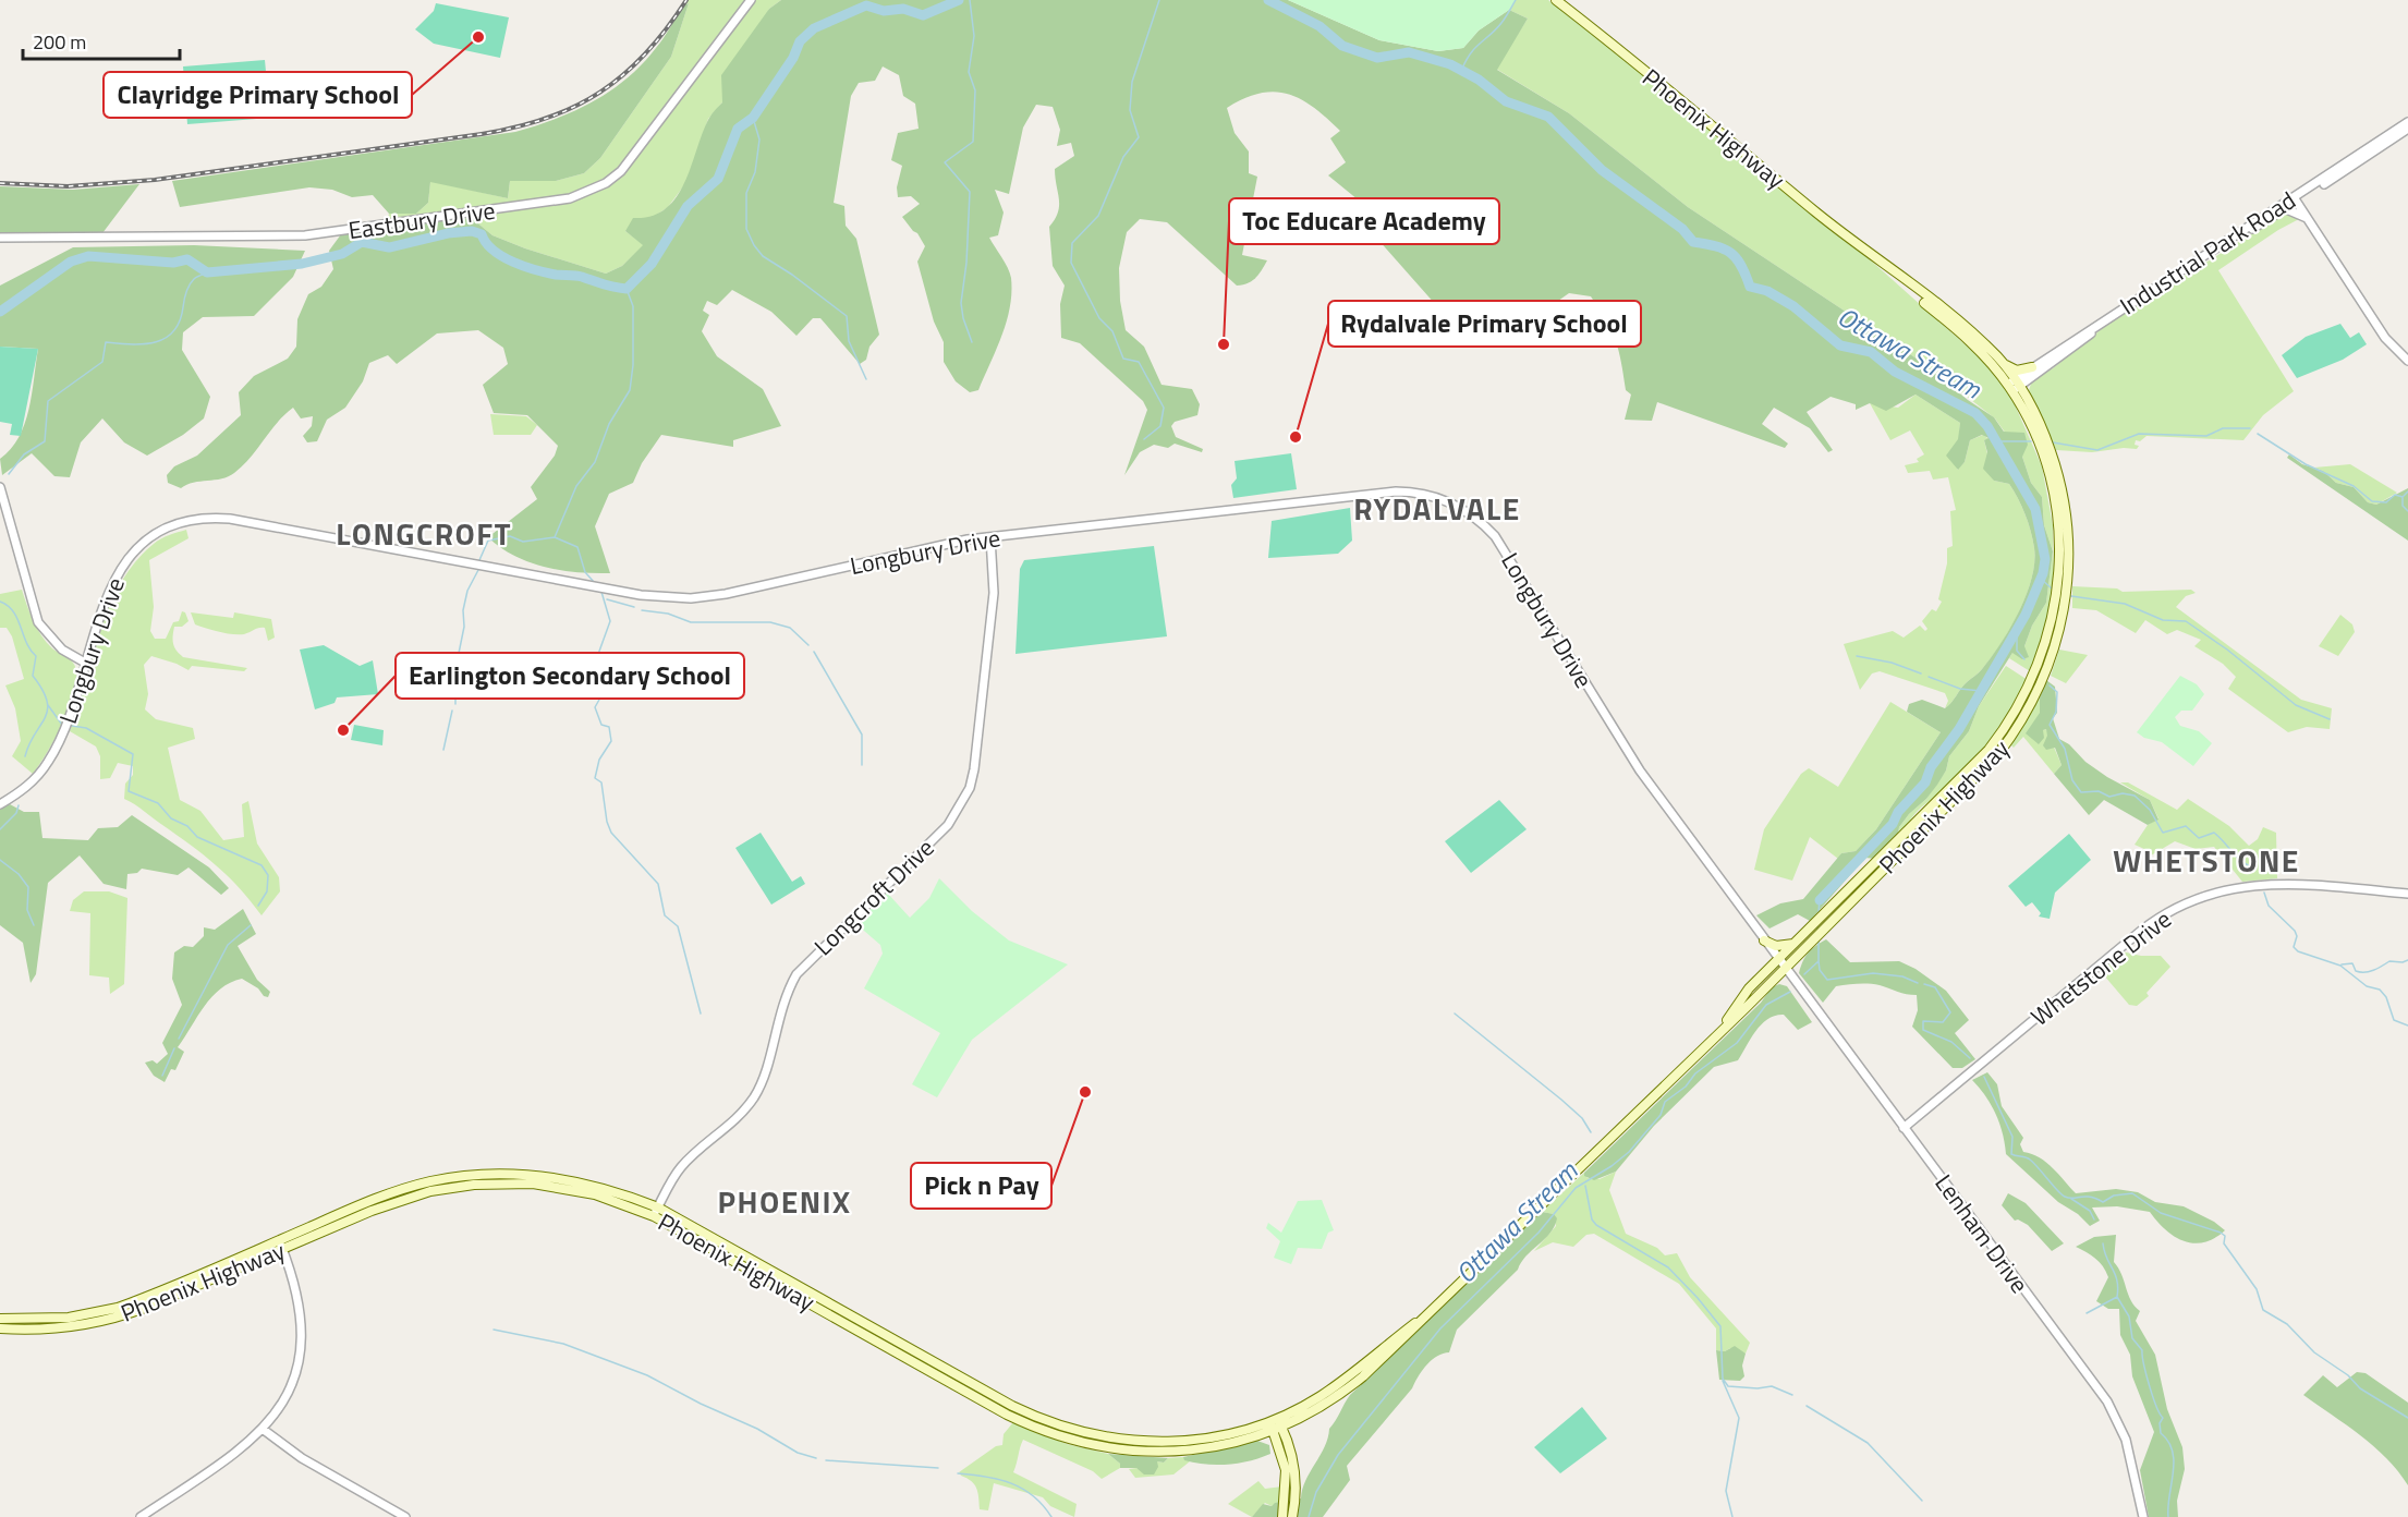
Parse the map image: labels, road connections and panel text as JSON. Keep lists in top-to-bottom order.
{
  "streets": {
    "main road": ["Phoenix Highway"],
    "street": [
      "Eastbury Drive",
      "Industrial Park Road",
      "Longbury Drive",
      "Longcroft Drive",
      "Whetstone Drive",
      "Lenham Drive"
    ]
  },
  "crossings": [
    ["Phoenix Highway", "Industrial Park Road"],
    ["Phoenix Highway", "Longbury Drive"],
    ["Phoenix Highway", "Longcroft Drive"],
    ["Phoenix Highway", "Lenham Drive"],
    ["Longbury Drive", "Longcroft Drive"],
    ["Longbury Drive", "Lenham Drive"],
    ["Whetstone Drive", "Lenham Drive"]
  ],
  "districts": [
    "RYDALVALE",
    "LONGCROFT",
    "WHETSTONE",
    "PHOENIX"
  ],
  "water": ["Ottawa Stream"],
  "places": [
    "Clayridge Primary School",
    "Toc Educare Academy",
    "Rydalvale Primary School",
    "Earlington Secondary School",
    "Pick n Pay"
  ],
  "scale_bar": "200 m"
}
